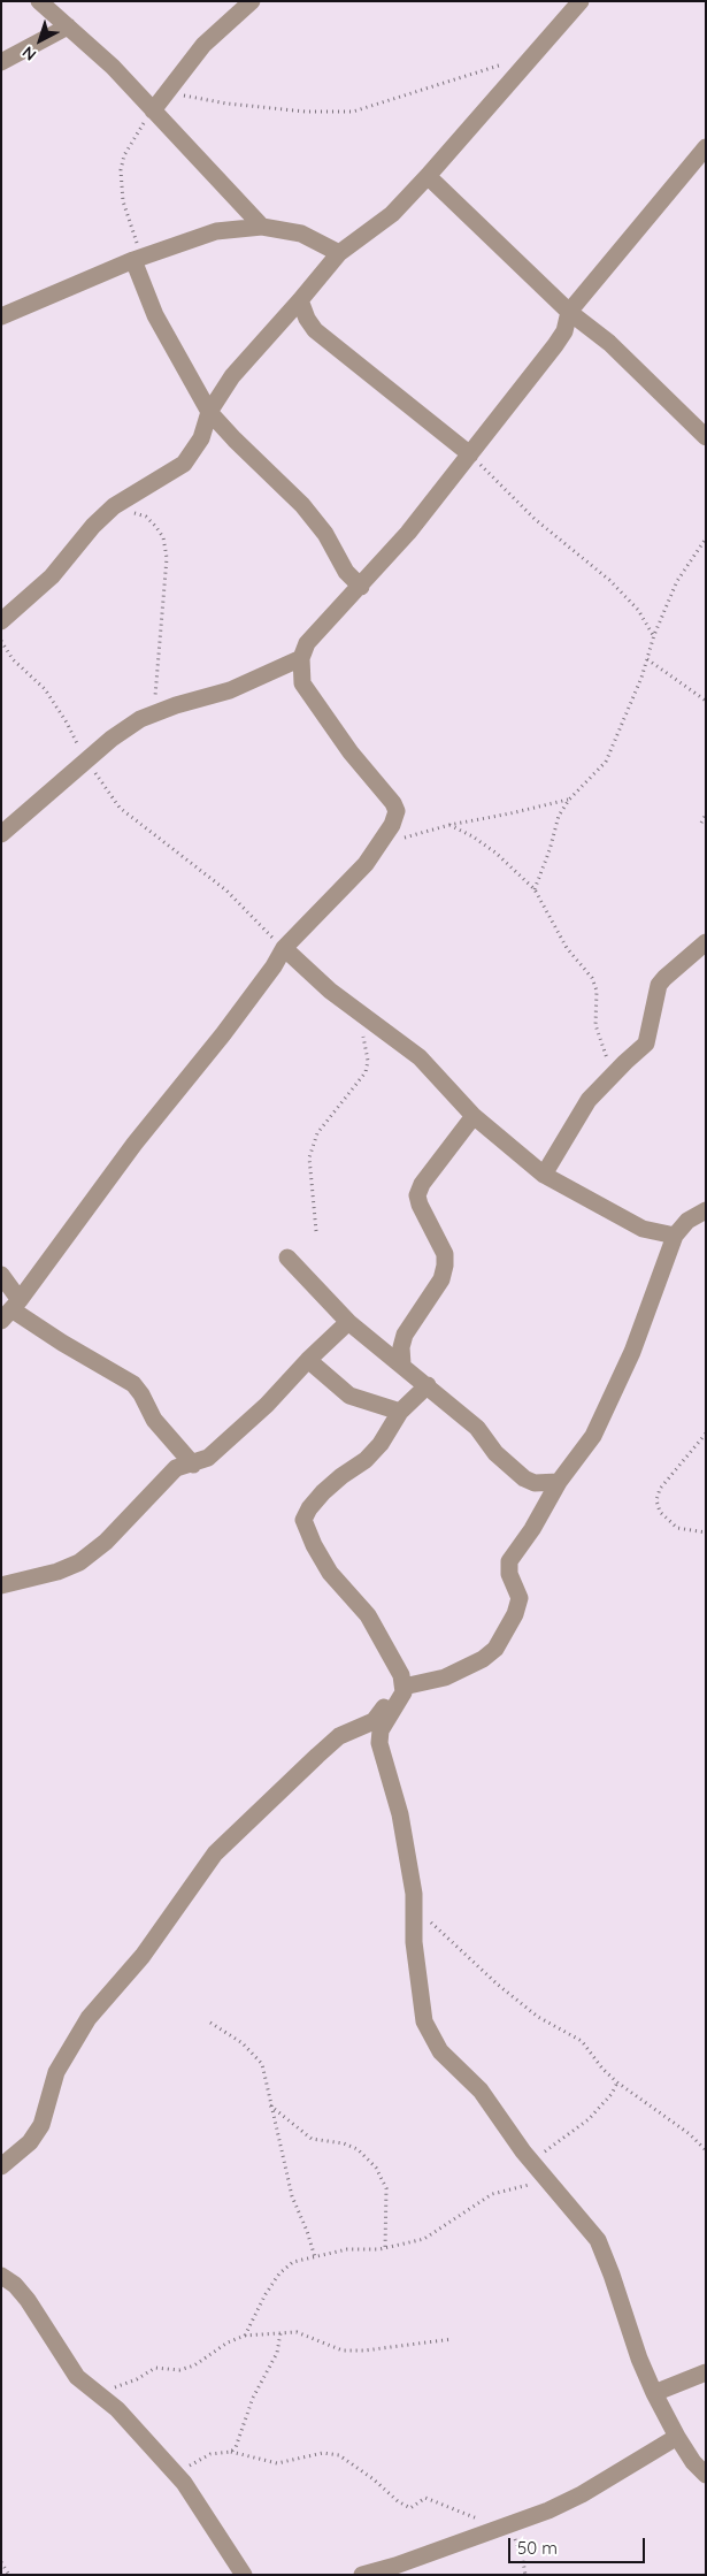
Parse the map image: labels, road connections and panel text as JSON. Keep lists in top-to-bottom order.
{
  "scale_bar": "50 m",
  "north": "bottom left"
}
